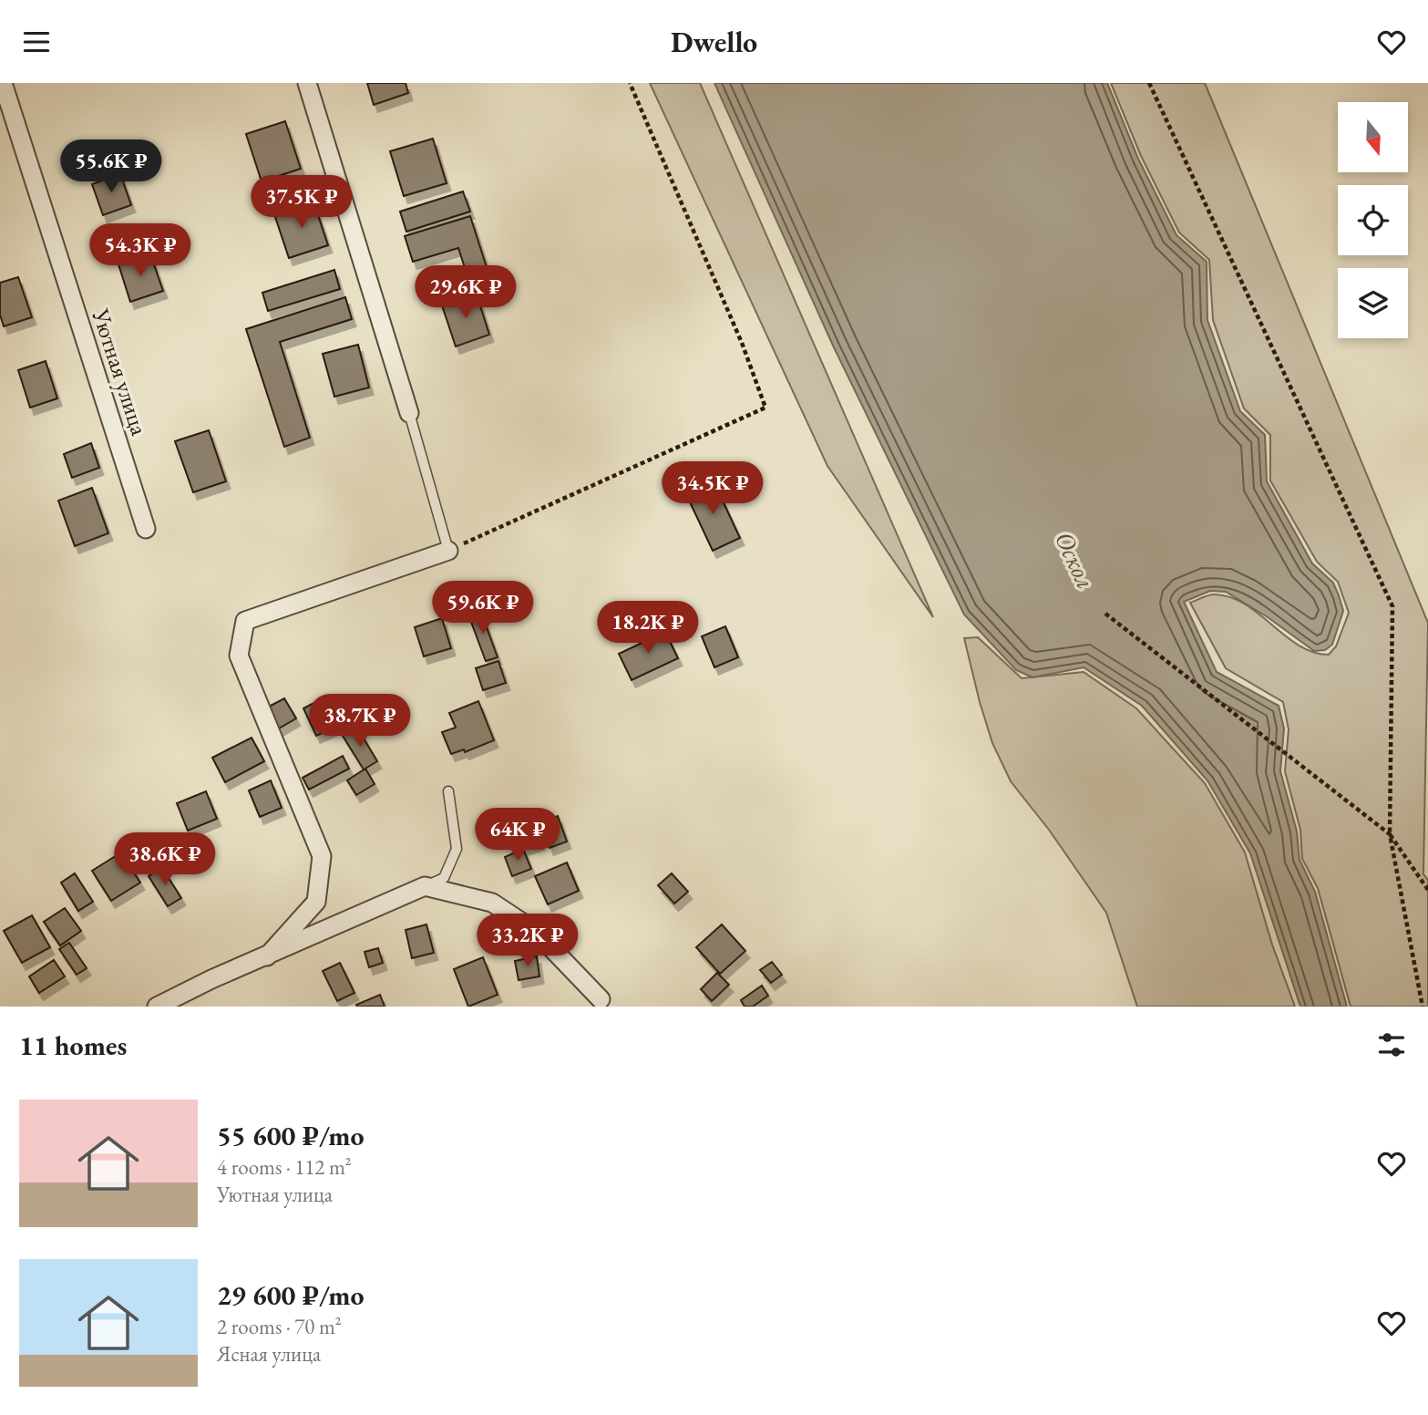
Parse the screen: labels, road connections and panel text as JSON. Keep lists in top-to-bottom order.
{
  "streets": {
    "street": ["Уютная улица"]
  },
  "water": ["Оскол"],
  "north": "bottom",
  "page": {
    "header": "Dwello",
    "price": [
      "55.6K ₽",
      "37.5K ₽",
      "54.3K ₽",
      "29.6K ₽",
      "34.5K ₽",
      "59.6K ₽",
      "18.2K ₽",
      "38.7K ₽",
      "64K ₽",
      "38.6K ₽",
      "33.2K ₽"
    ],
    "heading": "11 homes",
    "list": [
      {
        "name": "55 600 ₽/mo",
        "note": "4 rooms · 112 m² · Уютная улица"
      },
      {
        "name": "29 600 ₽/mo",
        "note": "2 rooms · 70 m² · Ясная улица"
      }
    ]
  }
}
